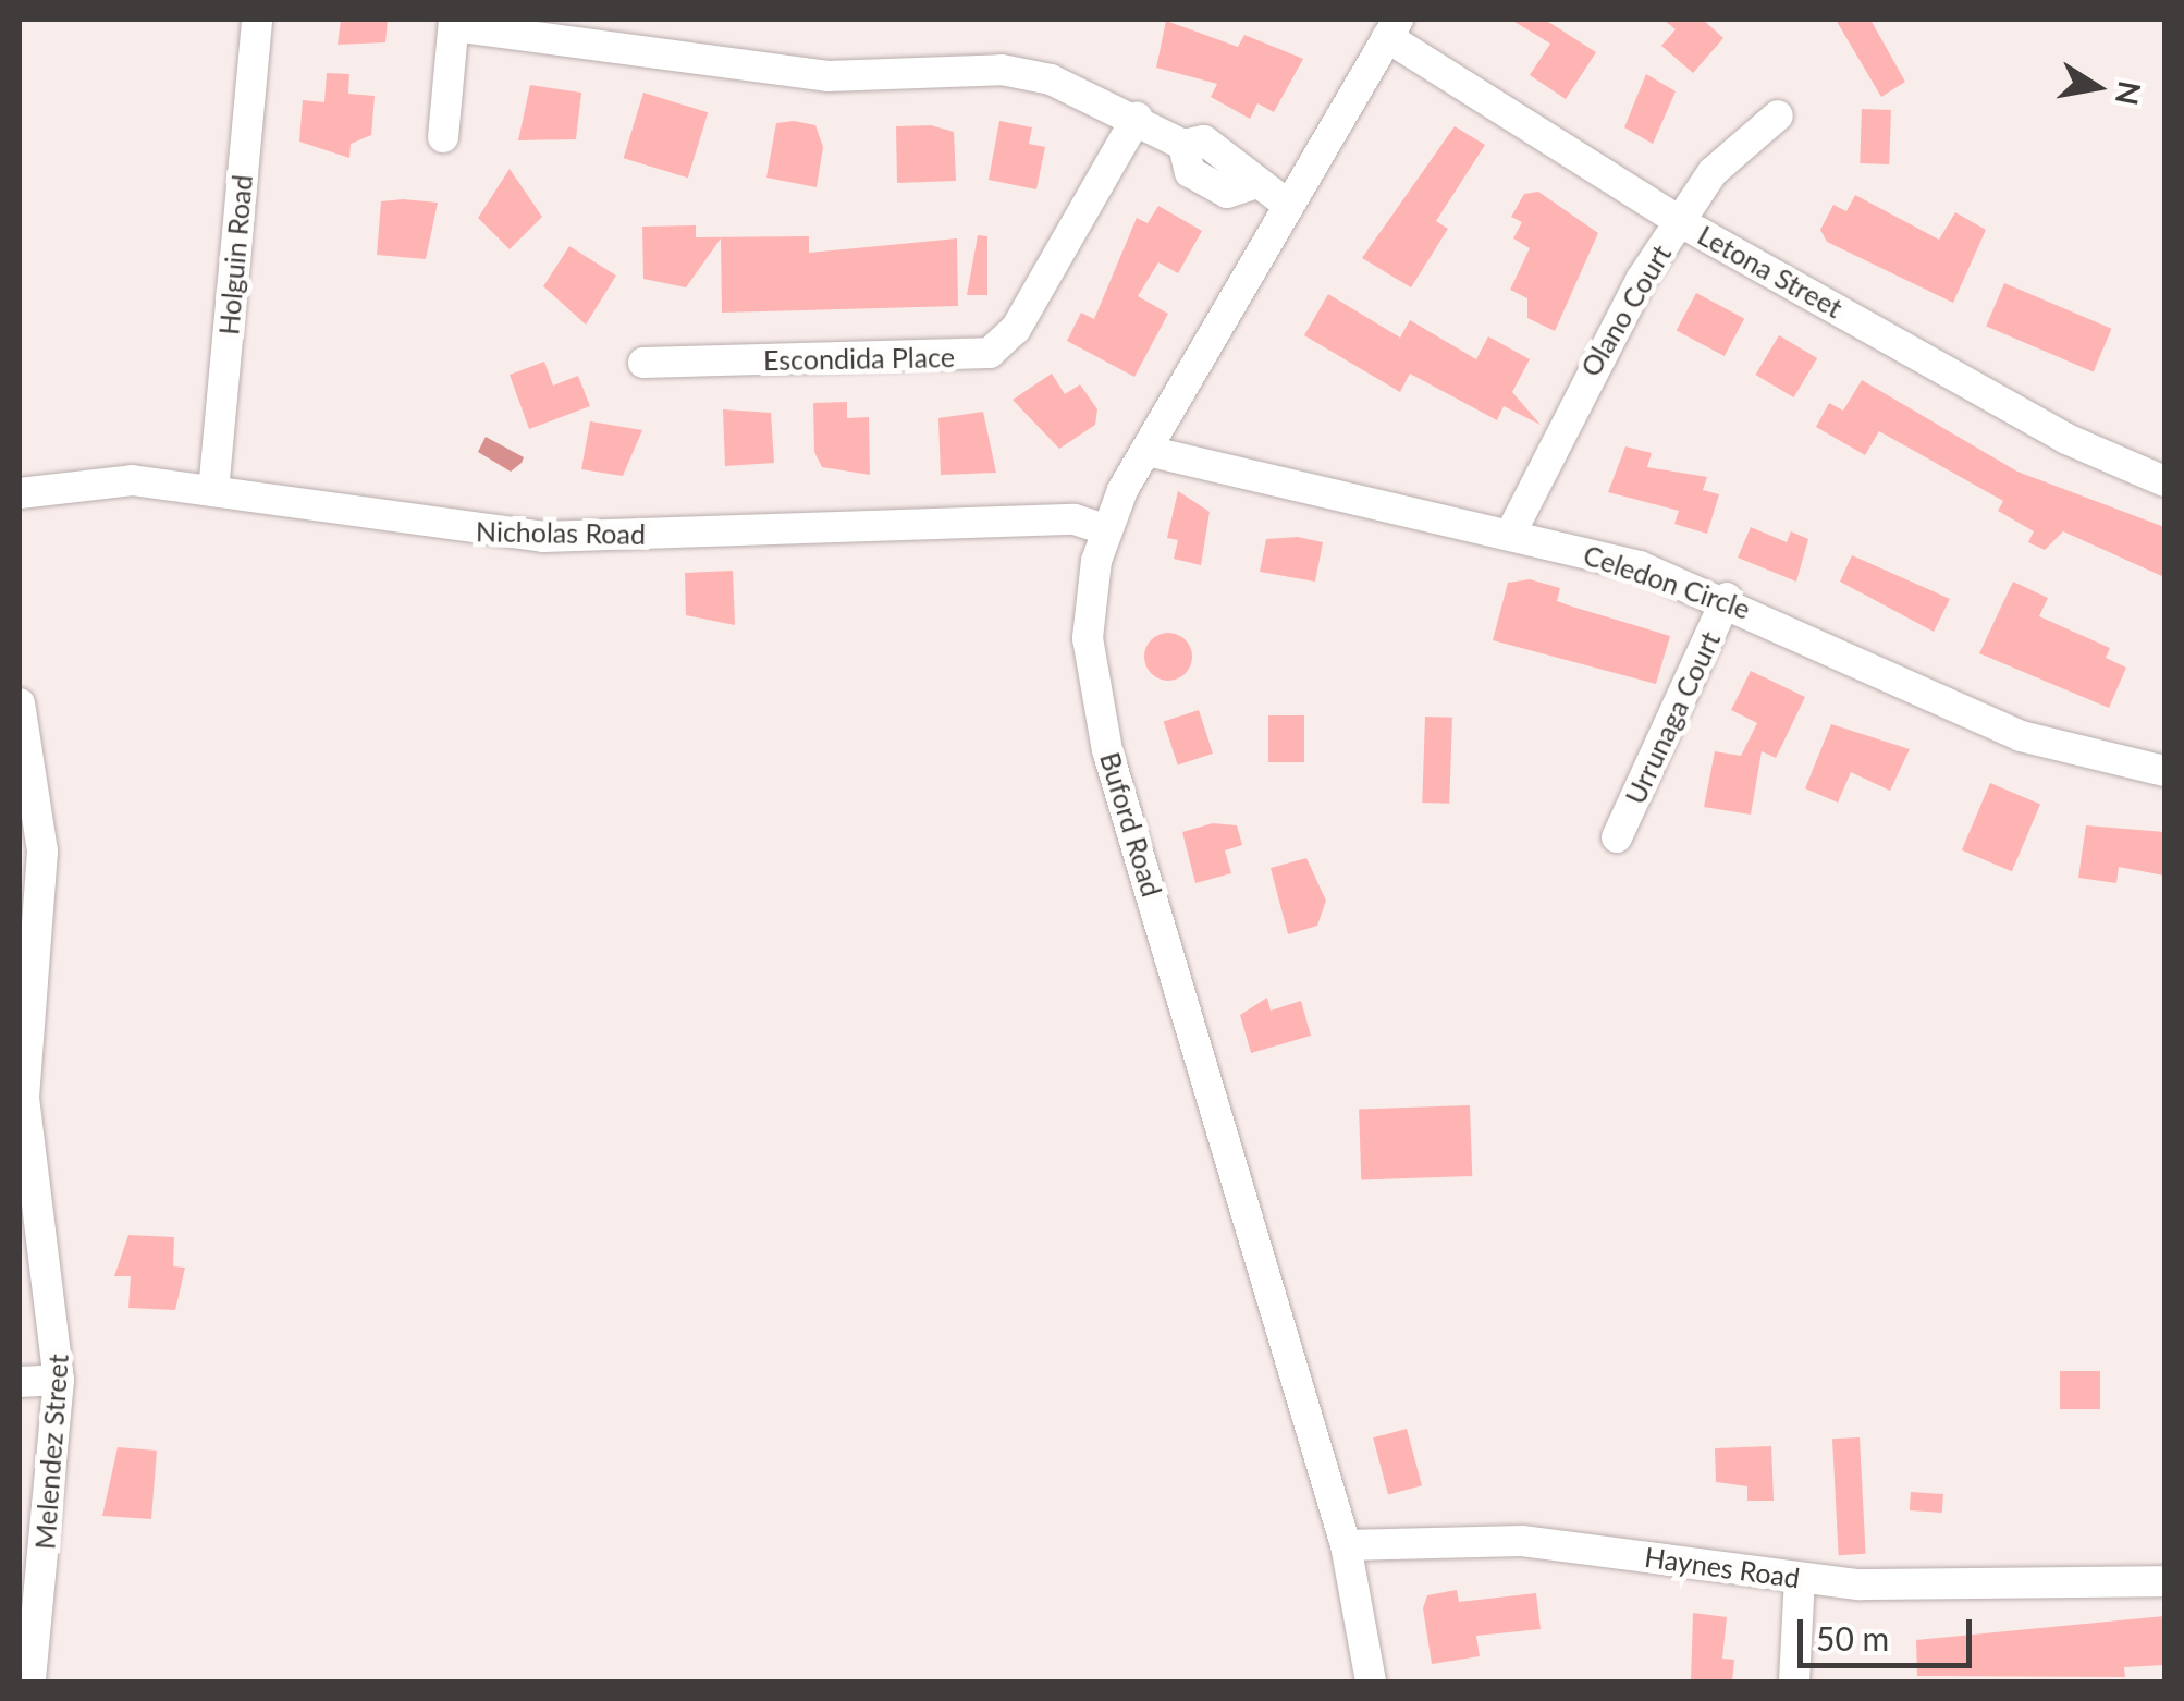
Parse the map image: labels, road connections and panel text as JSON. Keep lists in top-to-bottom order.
{
  "streets": {
    "street": [
      "Holguin Road",
      "Letona Street",
      "Olano Court",
      "Escondida Place",
      "Nicholas Road",
      "Celedon Circle",
      "Urrunaga Court",
      "Buford Road",
      "Melendez Street",
      "Haynes Road"
    ]
  },
  "crossings": [
    ["Holguin Road", "Nicholas Road"],
    ["Letona Street", "Olano Court"],
    ["Letona Street", "Buford Road"],
    ["Olano Court", "Celedon Circle"],
    ["Nicholas Road", "Buford Road"],
    ["Celedon Circle", "Urrunaga Court"],
    ["Celedon Circle", "Buford Road"],
    ["Buford Road", "Haynes Road"]
  ],
  "scale_bar": "50 m",
  "north": "right"
}
